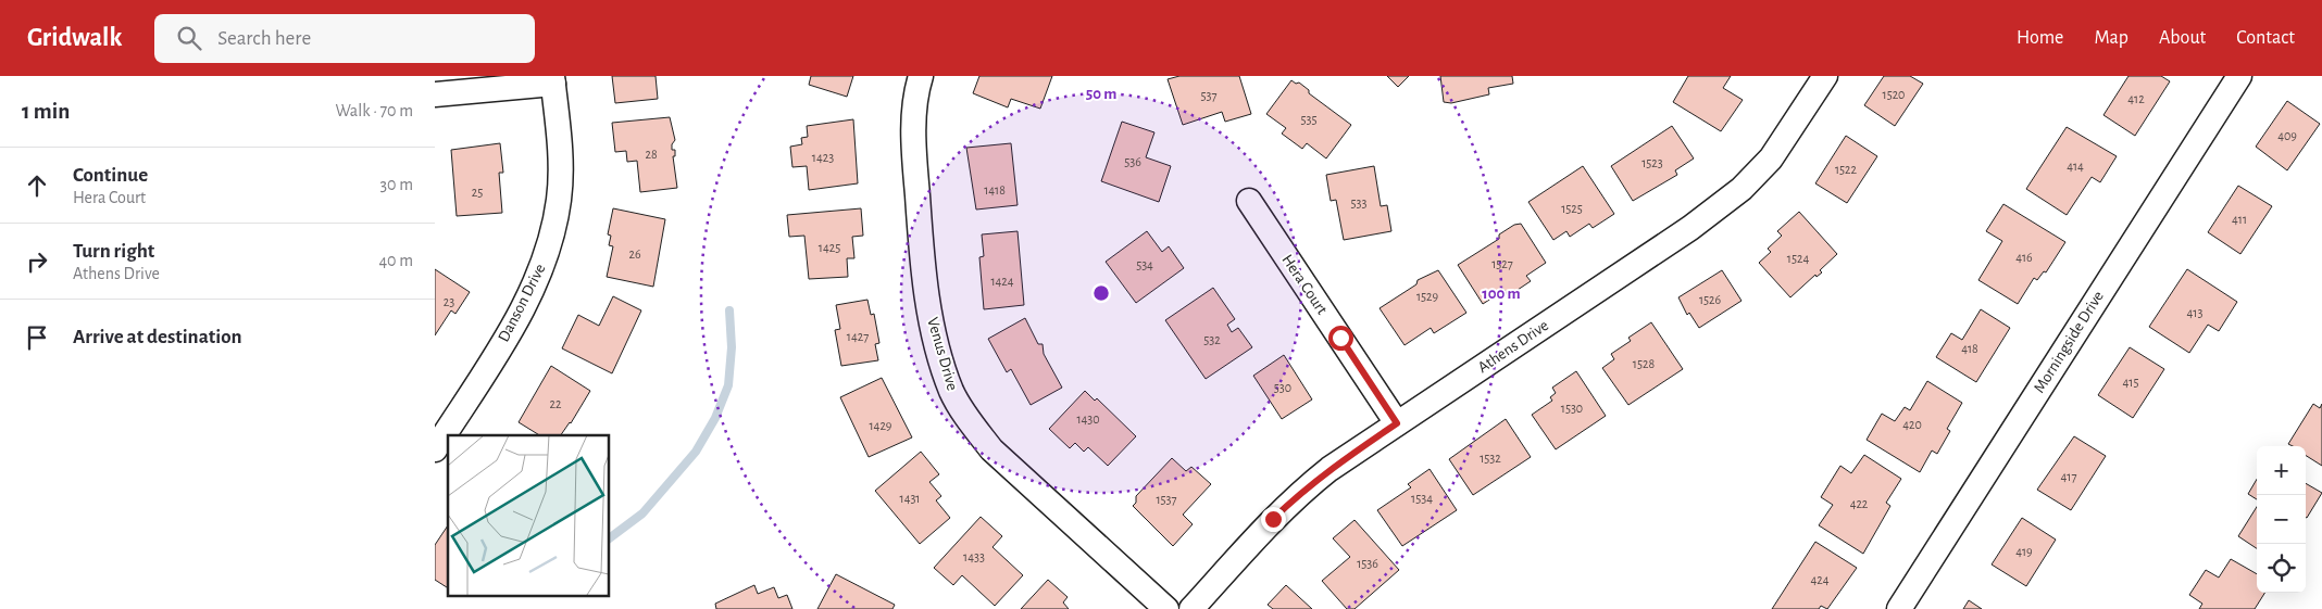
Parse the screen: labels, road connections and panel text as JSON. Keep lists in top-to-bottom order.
{
  "streets": {
    "street": [
      "Hera Court",
      "Danson Drive",
      "Morningside Drive",
      "Athens Drive",
      "Venus Drive"
    ]
  },
  "crossings": [
    ["Hera Court", "Athens Drive"]
  ],
  "house_numbers": [
    "1520",
    "537",
    "412",
    "535",
    "409",
    "28",
    "1423",
    "536",
    "1523",
    "414",
    "1522",
    "1418",
    "25",
    "533",
    "1525",
    "411",
    "1425",
    "26",
    "416",
    "1524",
    "1527",
    "534",
    "1424",
    "1529",
    "1526",
    "23",
    "413",
    "1427",
    "532",
    "418",
    "1528",
    "415",
    "530",
    "22",
    "1530",
    "1430",
    "420",
    "1429",
    "1532",
    "417",
    "1431",
    "1534",
    "1537",
    "422",
    "419",
    "1433",
    "1536",
    "424"
  ],
  "page": {
    "header": "Gridwalk",
    "search": "Search here",
    "nav": [
      "Home",
      "Map",
      "About",
      "Contact"
    ],
    "heading": ["1 min", "Walk · 70 m"],
    "list": [
      ["Continue", "Hera Court", "30 m"],
      ["Turn right", "Athens Drive", "40 m"],
      "Arrive at destination"
    ],
    "map_buttons": ["+", "−"]
  },
  "rings": ["50 m", "100 m"]
}
